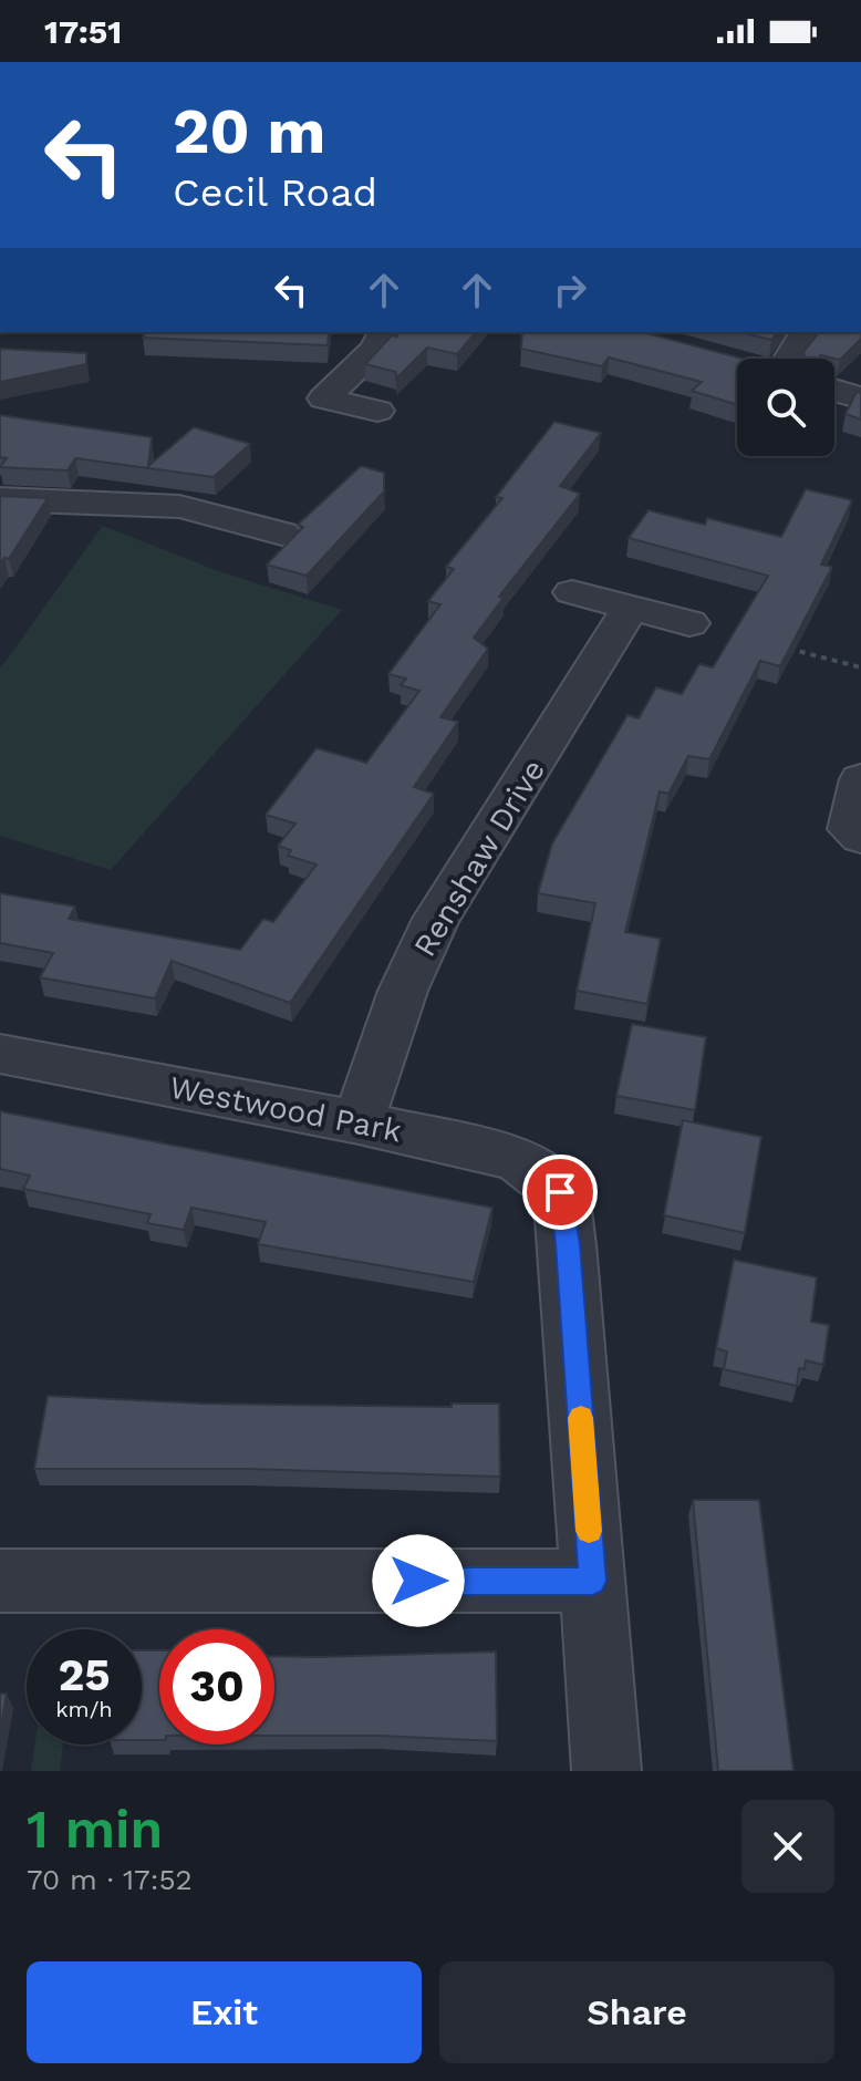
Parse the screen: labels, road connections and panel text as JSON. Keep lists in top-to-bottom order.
{
  "streets": {
    "street": ["Renshaw Drive", "Westwood Park"]
  },
  "crossings": [
    ["Renshaw Drive", "Westwood Park"]
  ],
  "page": {
    "status": "17:51",
    "turn": ["20 m", "Cecil Road"],
    "speed": "25 km/h",
    "limit": "30",
    "heading": ["1 min", "70 m · 17:52"],
    "buttons": ["Exit", "Share"]
  }
}
